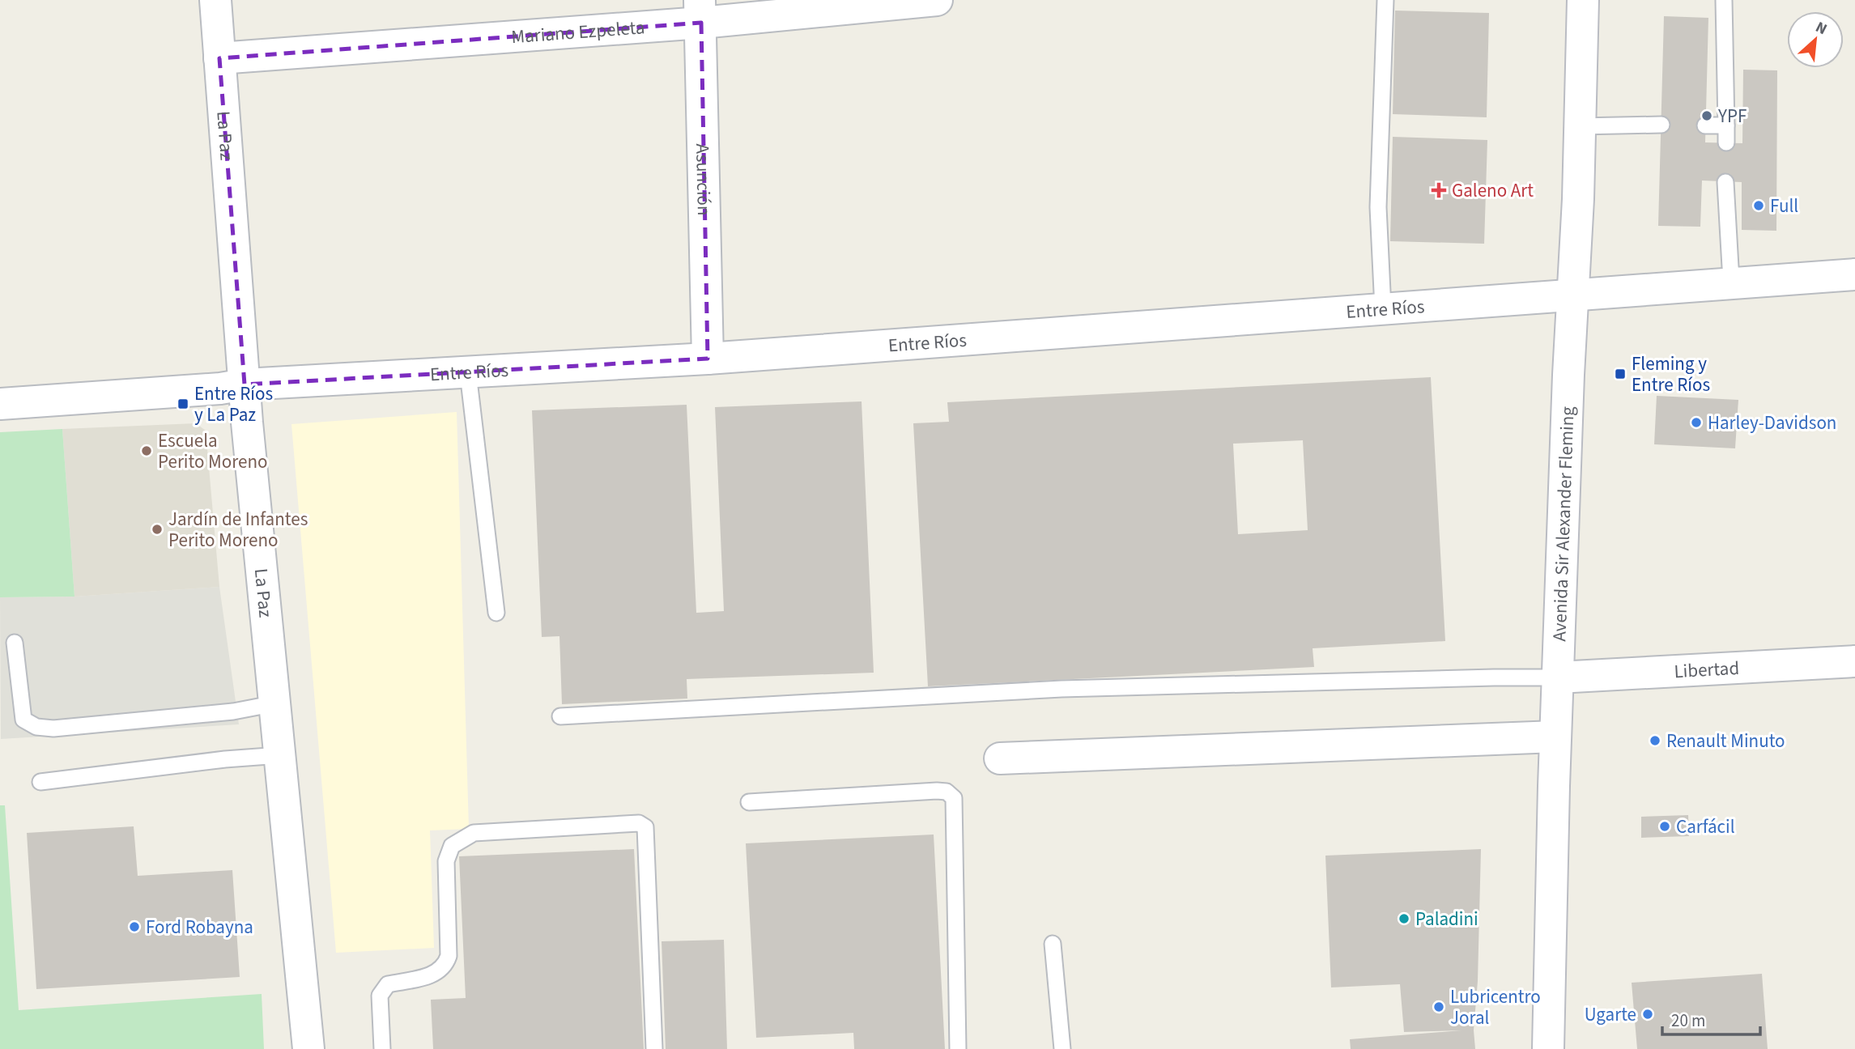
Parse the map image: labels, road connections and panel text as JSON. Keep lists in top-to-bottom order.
{
  "streets": {
    "street": [
      "Mariano Ezpeleta",
      "La Paz",
      "Asunción",
      "Entre Ríos",
      "Avenida Sir Alexander Fleming",
      "Libertad"
    ]
  },
  "crossings": [
    ["Mariano Ezpeleta", "La Paz"],
    ["Mariano Ezpeleta", "Asunción"],
    ["La Paz", "Entre Ríos"],
    ["Asunción", "Entre Ríos"],
    ["Entre Ríos", "Avenida Sir Alexander Fleming"],
    ["Avenida Sir Alexander Fleming", "Libertad"]
  ],
  "places": {
    "other": [
      "YPF",
      "Full",
      "Harley-Davidson",
      "Escuela Perito Moreno",
      "Jardín de Infantes Perito Moreno",
      "Renault Minuto",
      "Carfácil",
      "Paladini",
      "Ford Robayna",
      "Lubricentro Joral",
      "Ugarte"
    ],
    "health": ["Galeno Art"],
    "transit": ["Fleming y Entre Ríos", "Entre Ríos y La Paz"]
  },
  "scale_bar": "20 m",
  "north": "top right"
}
